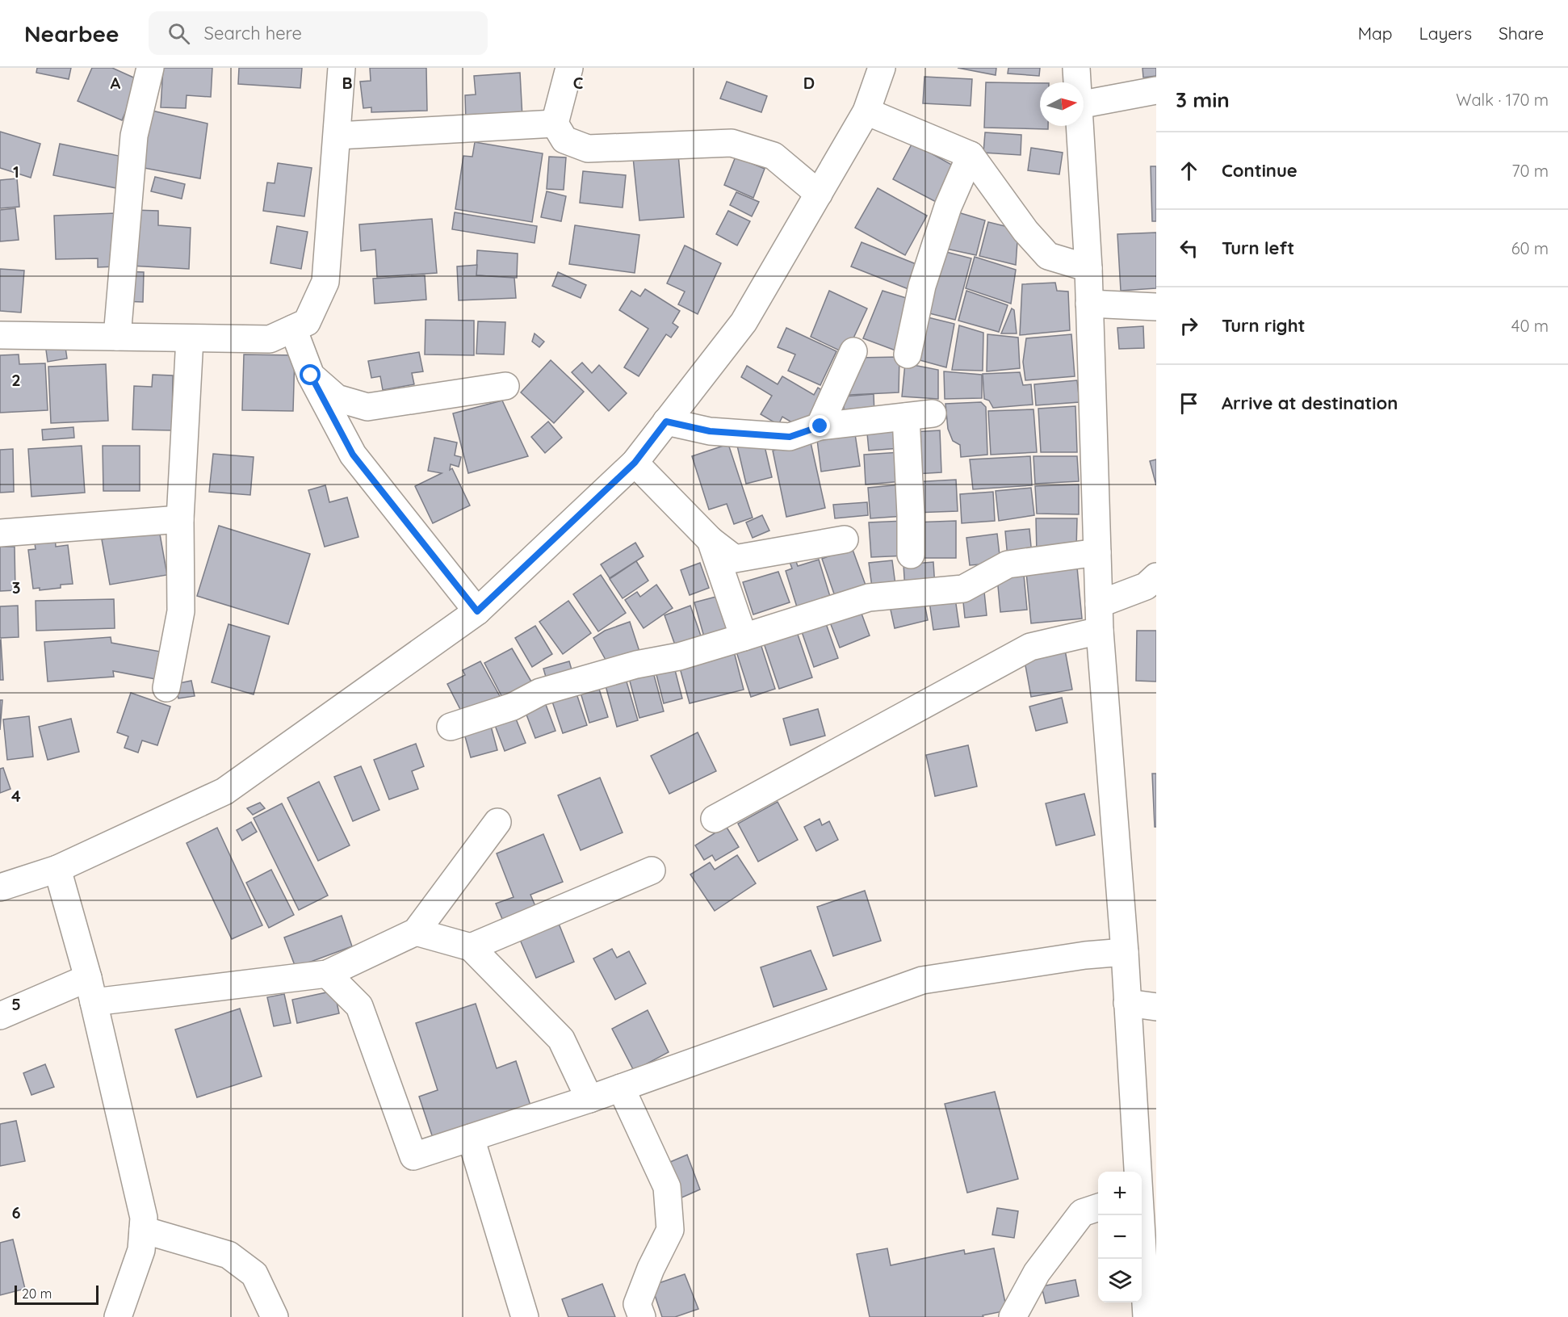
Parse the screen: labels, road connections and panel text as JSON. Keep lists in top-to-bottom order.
{
  "scale_bar": "20 m",
  "north": "right",
  "page": {
    "header": "Nearbee",
    "search": "Search here",
    "nav": ["Map", "Layers", "Share"],
    "heading": ["3 min", "Walk · 170 m"],
    "list": [
      ["Continue", "70 m"],
      ["Turn left", "60 m"],
      ["Turn right", "40 m"],
      "Arrive at destination"
    ],
    "map_buttons": ["+", "−"],
    "scale": "20 m"
  },
  "grid": {
    "columns": [
      "A",
      "B",
      "C",
      "D"
    ],
    "rows": [
      "1",
      "2",
      "3",
      "4",
      "5",
      "6"
    ]
  }
}
